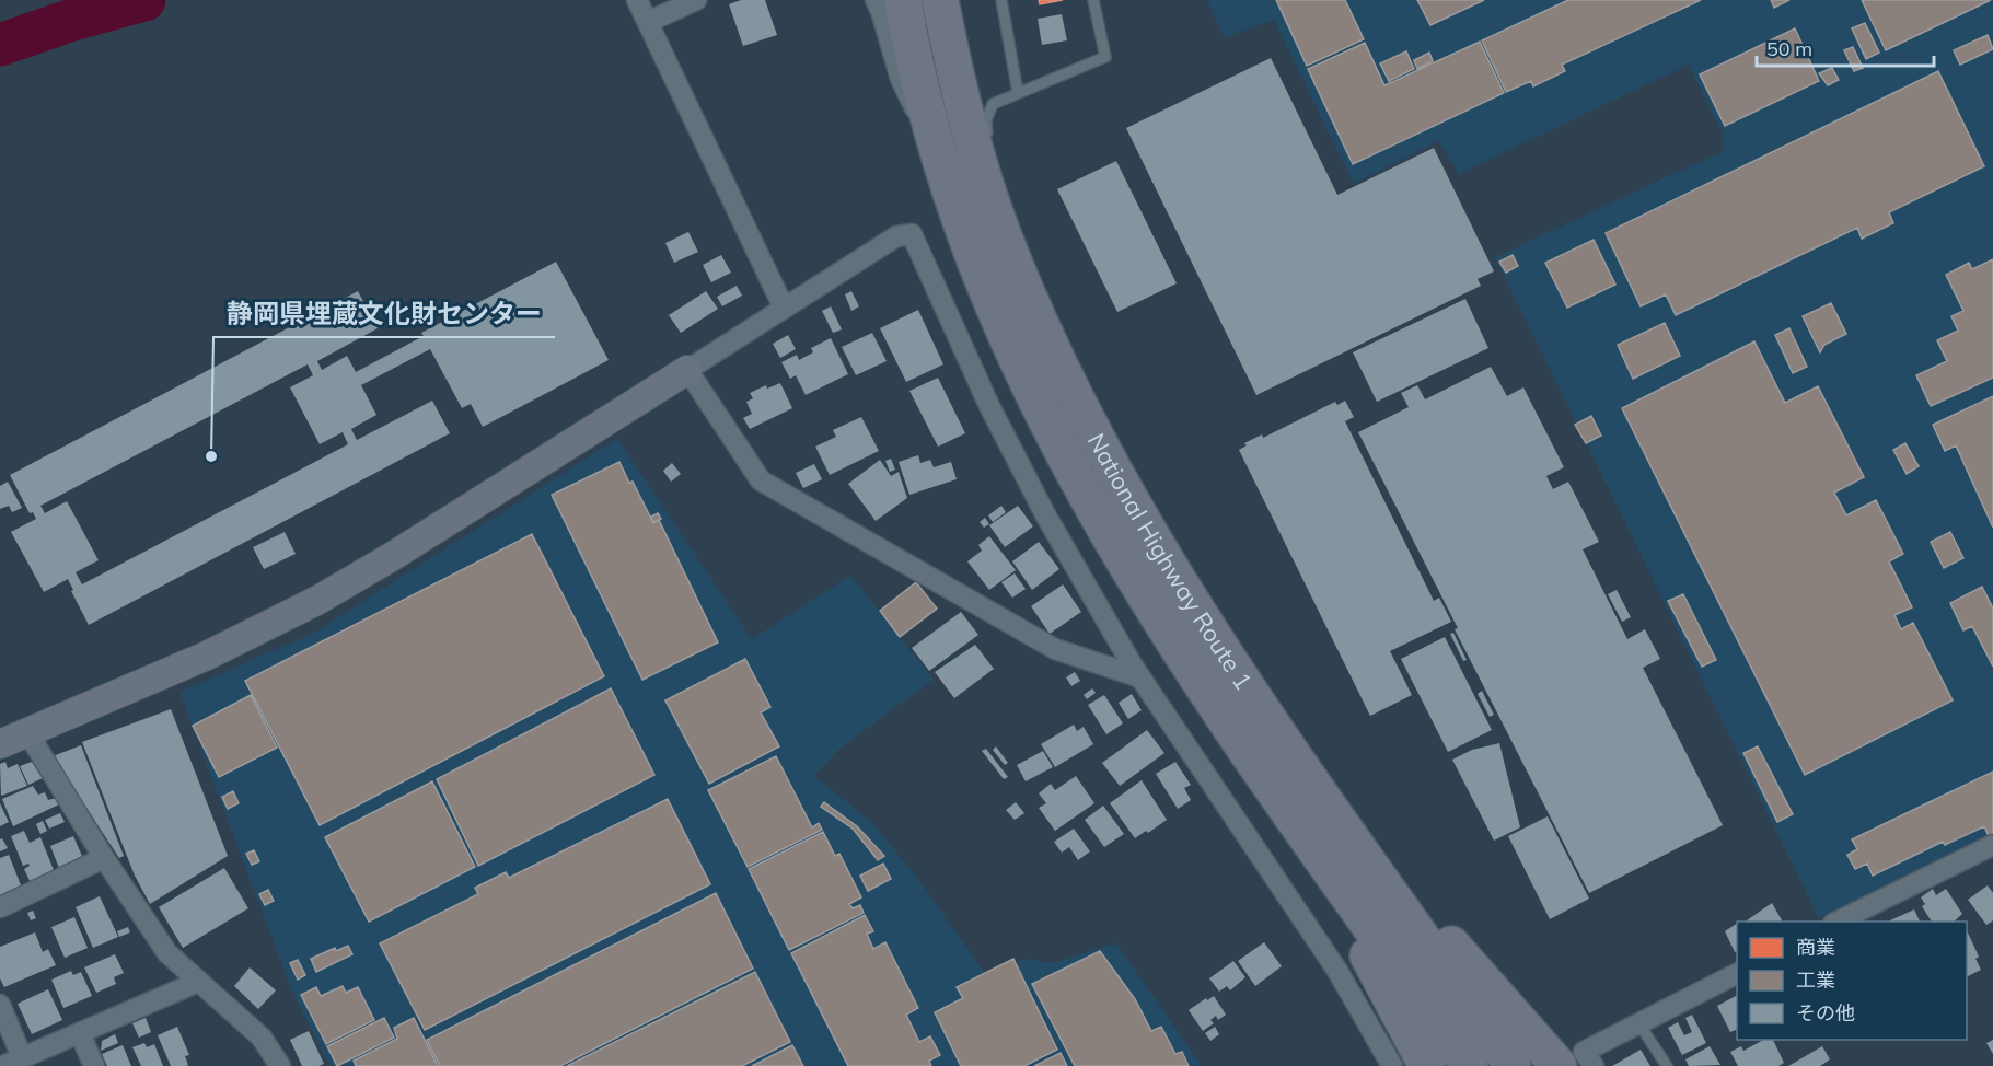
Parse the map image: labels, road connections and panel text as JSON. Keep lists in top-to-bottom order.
{
  "streets": {
    "highway": ["National Highway Route 1"]
  },
  "places": ["静岡県埋蔵文化財センター"],
  "legend": ["商業", "工業", "その他"],
  "scale_bar": "50 m"
}
